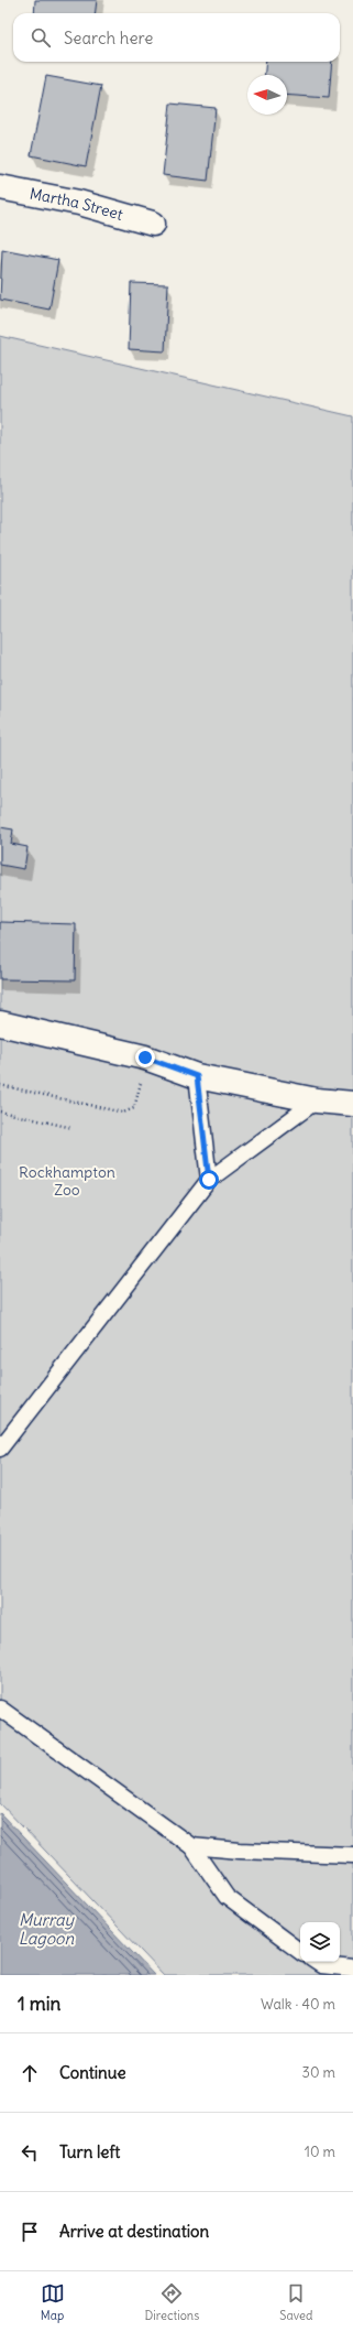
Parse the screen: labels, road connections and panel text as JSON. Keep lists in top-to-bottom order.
{
  "streets": {
    "street": ["Martha Street"]
  },
  "water": ["Murray Lagoon"],
  "parks": ["Rockhampton Zoo"],
  "north": "left",
  "page": {
    "search": "Search here",
    "heading": ["1 min", "Walk · 40 m"],
    "list": [
      ["Continue", "30 m"],
      ["Turn left", "10 m"],
      "Arrive at destination"
    ],
    "nav": ["Map", "Directions", "Saved"]
  }
}
